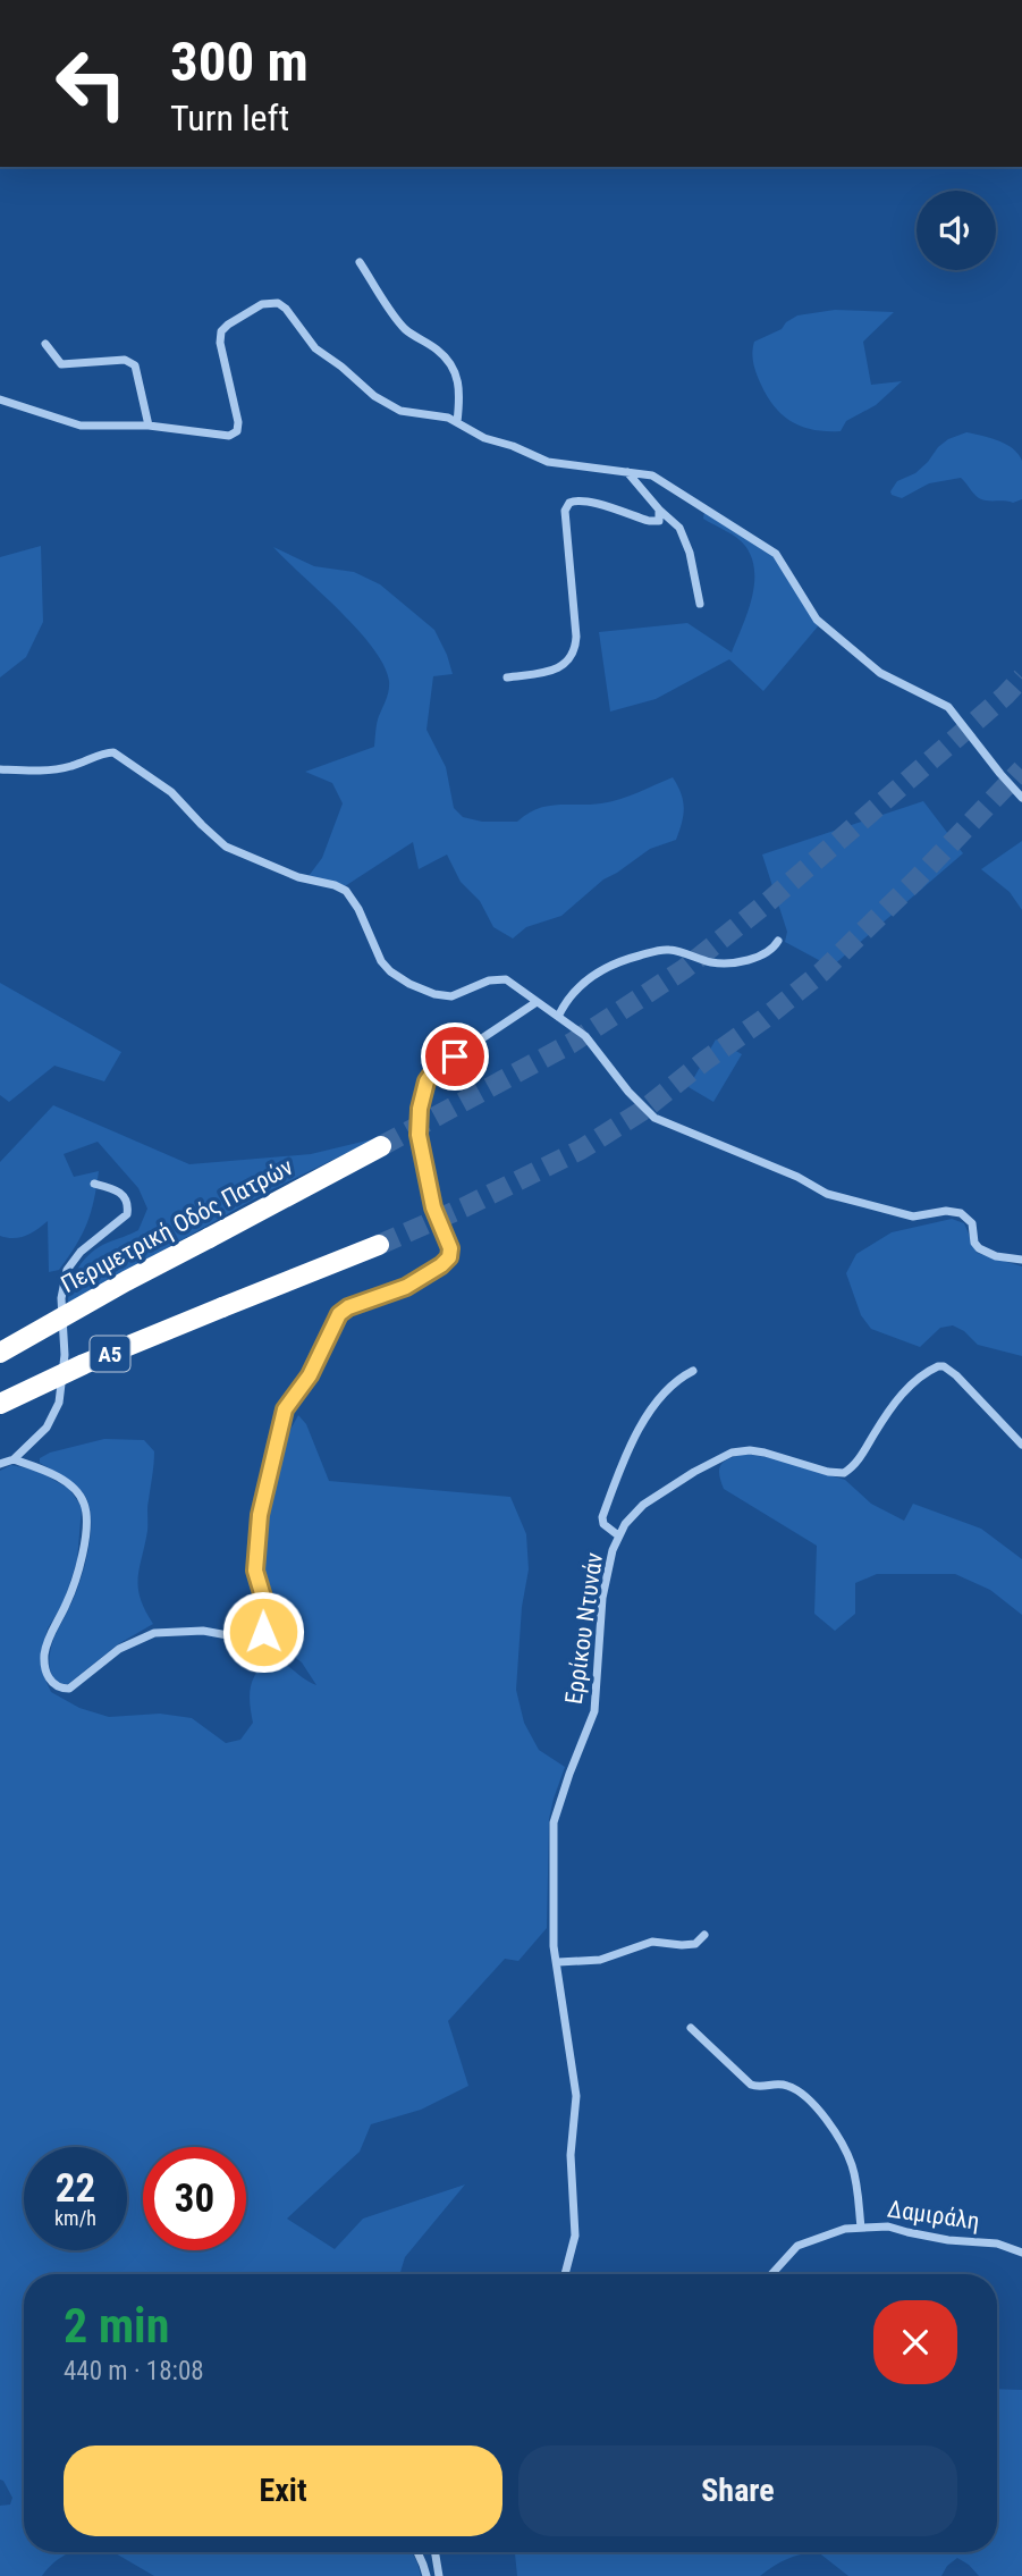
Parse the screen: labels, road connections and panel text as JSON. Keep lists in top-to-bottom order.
{
  "streets": {
    "highway": ["Περιμετρική Οδός Πατρών", "Α5"],
    "street": ["Ερρίκου Ντυνάν", "Δαμιράλη"]
  },
  "page": {
    "turn": ["300 m", "Turn left"],
    "speed": "22 km/h",
    "limit": "30",
    "heading": ["2 min", "440 m · 18:08"],
    "buttons": ["Exit", "Share"]
  }
}
